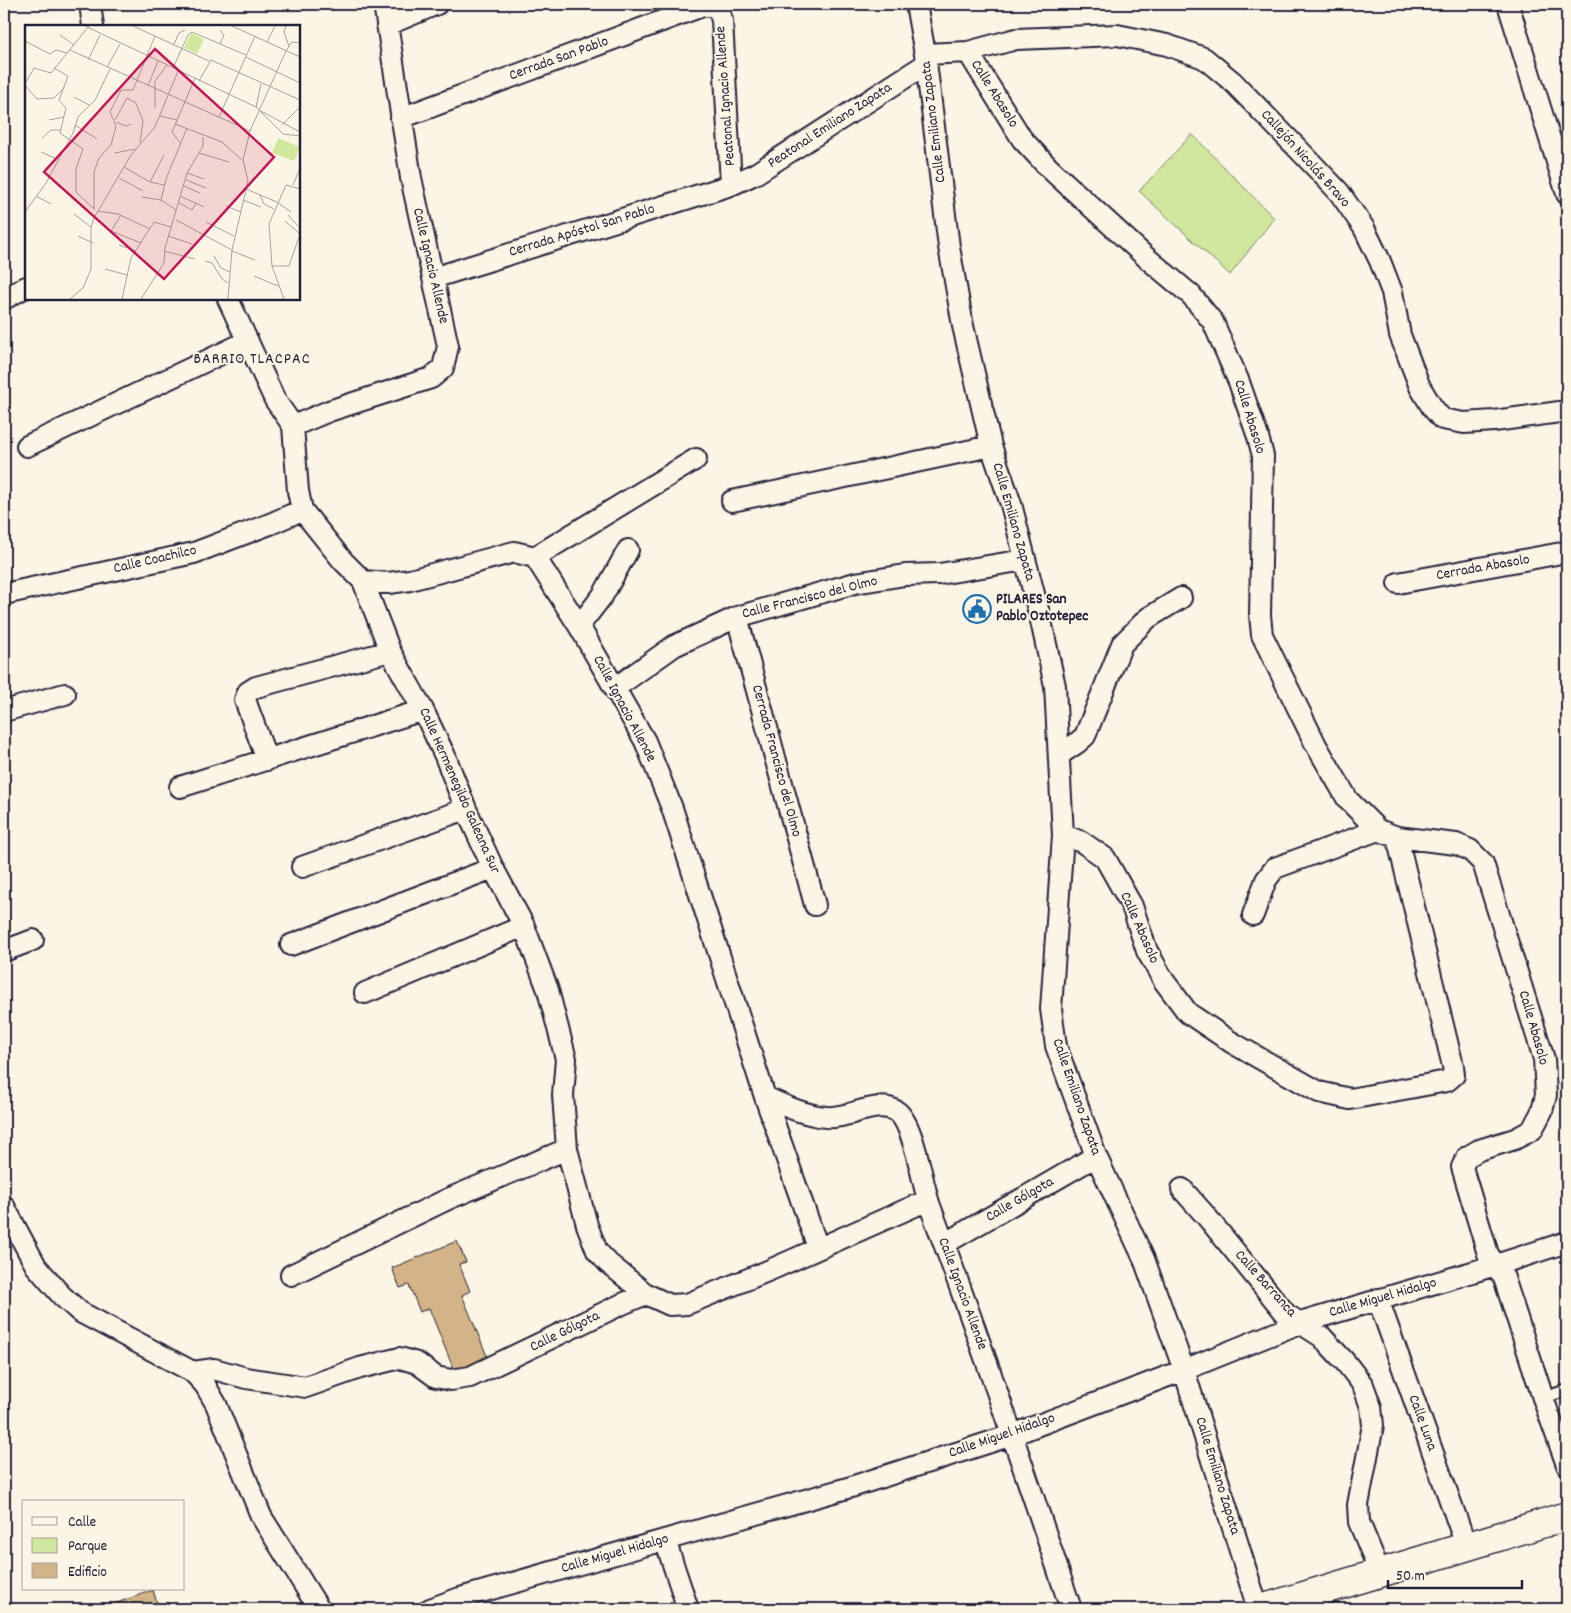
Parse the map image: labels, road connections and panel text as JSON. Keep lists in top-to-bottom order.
{
  "streets": {
    "street": [
      "Cerrada San Pablo",
      "Calle Abasolo",
      "Peatonal Ignacio Allende",
      "Calle Emiliano Zapata",
      "Peatonal Emiliano Zapata",
      "Callejón Nicolás Bravo",
      "Cerrada Apóstol San Pablo",
      "Calle Ignacio Allende",
      "Calle Coachilco",
      "Cerrada Abasolo",
      "Calle Francisco del Olmo",
      "Cerrada Francisco del Olmo",
      "Calle Hermenegildo Galeana Sur",
      "Calle Gólgota",
      "Calle Barranca",
      "Calle Miguel Hidalgo",
      "Calle Luna"
    ]
  },
  "crossings": [
    ["Cerrada San Pablo", "Peatonal Ignacio Allende"],
    ["Cerrada San Pablo", "Calle Ignacio Allende"],
    ["Calle Abasolo", "Calle Emiliano Zapata"],
    ["Calle Abasolo", "Callejón Nicolás Bravo"],
    ["Calle Abasolo", "Calle Miguel Hidalgo"],
    ["Peatonal Ignacio Allende", "Peatonal Emiliano Zapata"],
    ["Peatonal Ignacio Allende", "Cerrada Apóstol San Pablo"],
    ["Calle Emiliano Zapata", "Peatonal Emiliano Zapata"],
    ["Calle Emiliano Zapata", "Callejón Nicolás Bravo"],
    ["Calle Emiliano Zapata", "Calle Francisco del Olmo"],
    ["Calle Emiliano Zapata", "Calle Gólgota"],
    ["Calle Emiliano Zapata", "Calle Miguel Hidalgo"],
    ["Peatonal Emiliano Zapata", "Callejón Nicolás Bravo"],
    ["Peatonal Emiliano Zapata", "Cerrada Apóstol San Pablo"],
    ["Cerrada Apóstol San Pablo", "Calle Ignacio Allende"],
    ["Calle Ignacio Allende", "Calle Francisco del Olmo"],
    ["Calle Ignacio Allende", "Calle Hermenegildo Galeana Sur"],
    ["Calle Ignacio Allende", "Calle Gólgota"],
    ["Calle Ignacio Allende", "Calle Miguel Hidalgo"],
    ["Calle Coachilco", "Calle Hermenegildo Galeana Sur"],
    ["Calle Francisco del Olmo", "Cerrada Francisco del Olmo"],
    ["Calle Hermenegildo Galeana Sur", "Calle Gólgota"],
    ["Calle Barranca", "Calle Miguel Hidalgo"],
    ["Calle Miguel Hidalgo", "Calle Luna"]
  ],
  "districts": ["BARRIO TLACPAC"],
  "places": {
    "public building": ["PILARES San Pablo Oztotepec"]
  },
  "legend": ["Calle", "Parque", "Edificio"],
  "scale_bar": "50 m"
}
